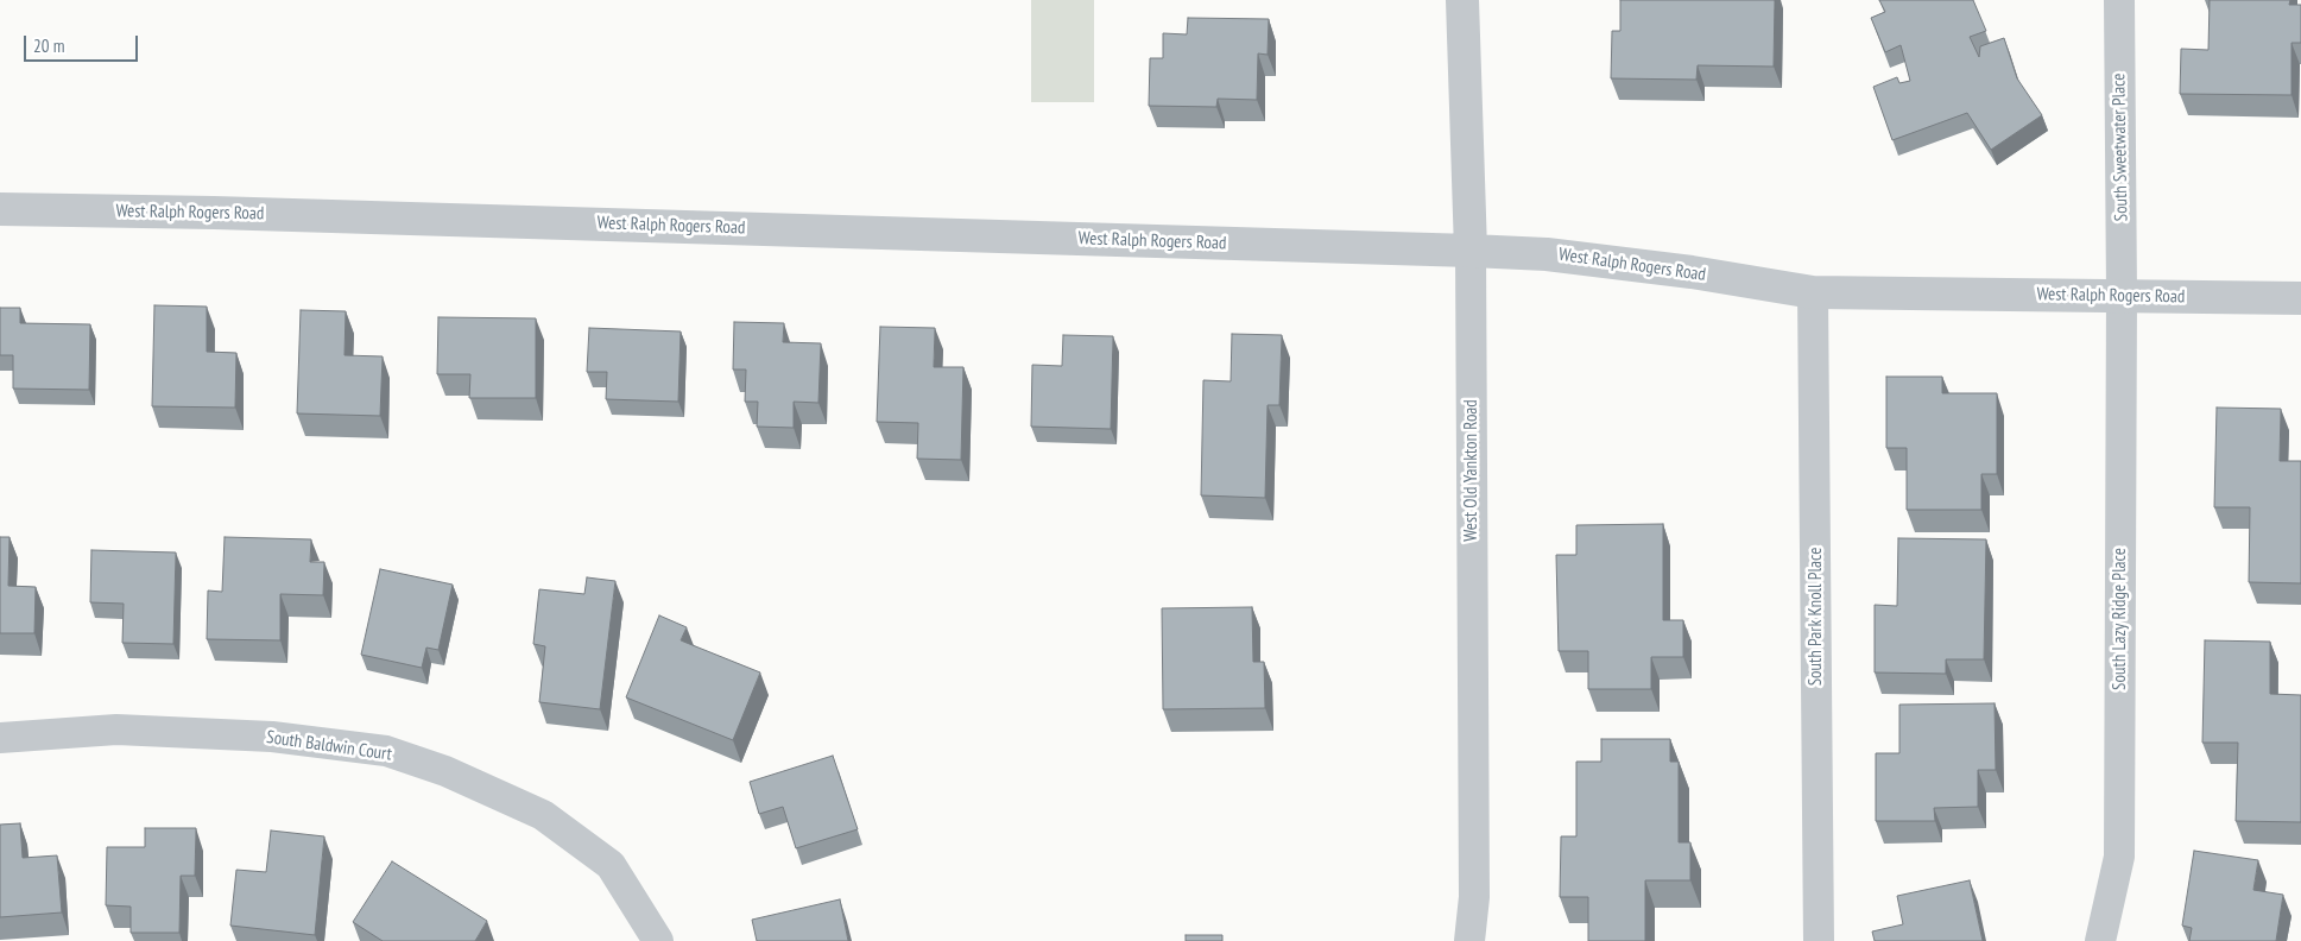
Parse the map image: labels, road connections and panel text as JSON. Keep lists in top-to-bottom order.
{
  "streets": {
    "street": [
      "South Sweetwater Place",
      "West Ralph Rogers Road",
      "West Old Yankton Road",
      "South Park Knoll Place",
      "South Lazy Ridge Place",
      "South Baldwin Court"
    ]
  },
  "crossings": [
    ["South Sweetwater Place", "West Ralph Rogers Road"],
    ["South Sweetwater Place", "South Lazy Ridge Place"],
    ["West Ralph Rogers Road", "West Old Yankton Road"],
    ["West Ralph Rogers Road", "South Park Knoll Place"],
    ["West Ralph Rogers Road", "South Lazy Ridge Place"]
  ],
  "scale_bar": "20 m"
}
